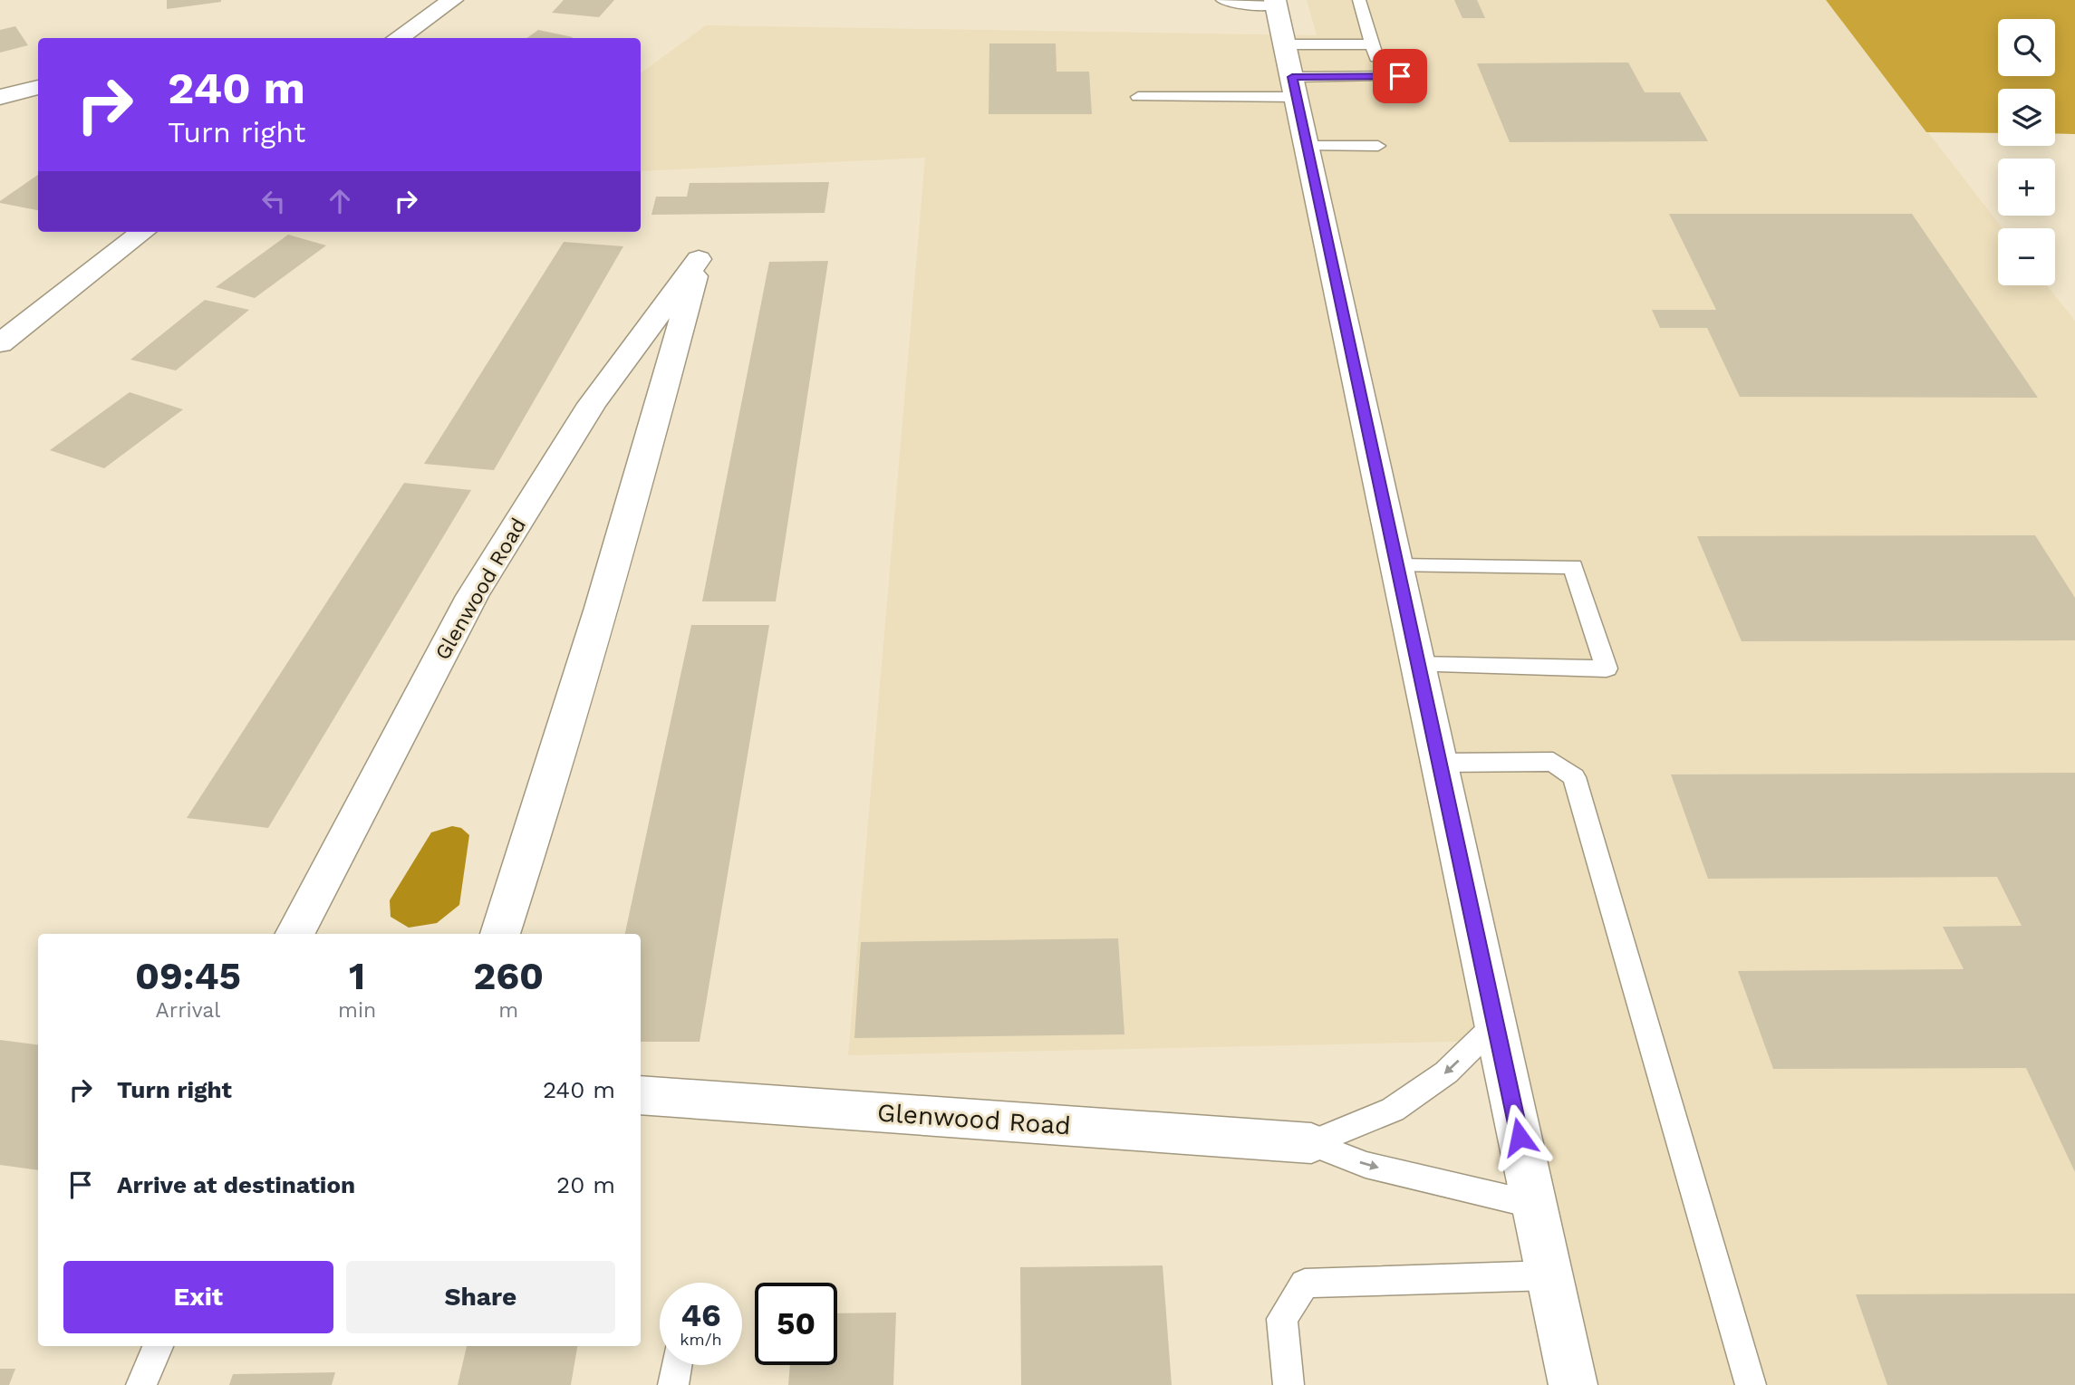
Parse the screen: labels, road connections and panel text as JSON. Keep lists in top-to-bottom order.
{
  "streets": {
    "street": ["Glenwood Road"]
  },
  "page": {
    "map_buttons": ["+", "−"],
    "turn": ["240 m", "Turn right"],
    "eta": [
      "09:45",
      "Arrival",
      "1",
      "min",
      "260",
      "m"
    ],
    "list": [
      {
        "name": "Turn right",
        "value": "240 m"
      },
      {
        "name": "Arrive at destination",
        "value": "20 m"
      }
    ],
    "buttons": ["Exit", "Share"],
    "speed": "46 km/h",
    "limit": "50"
  }
}
